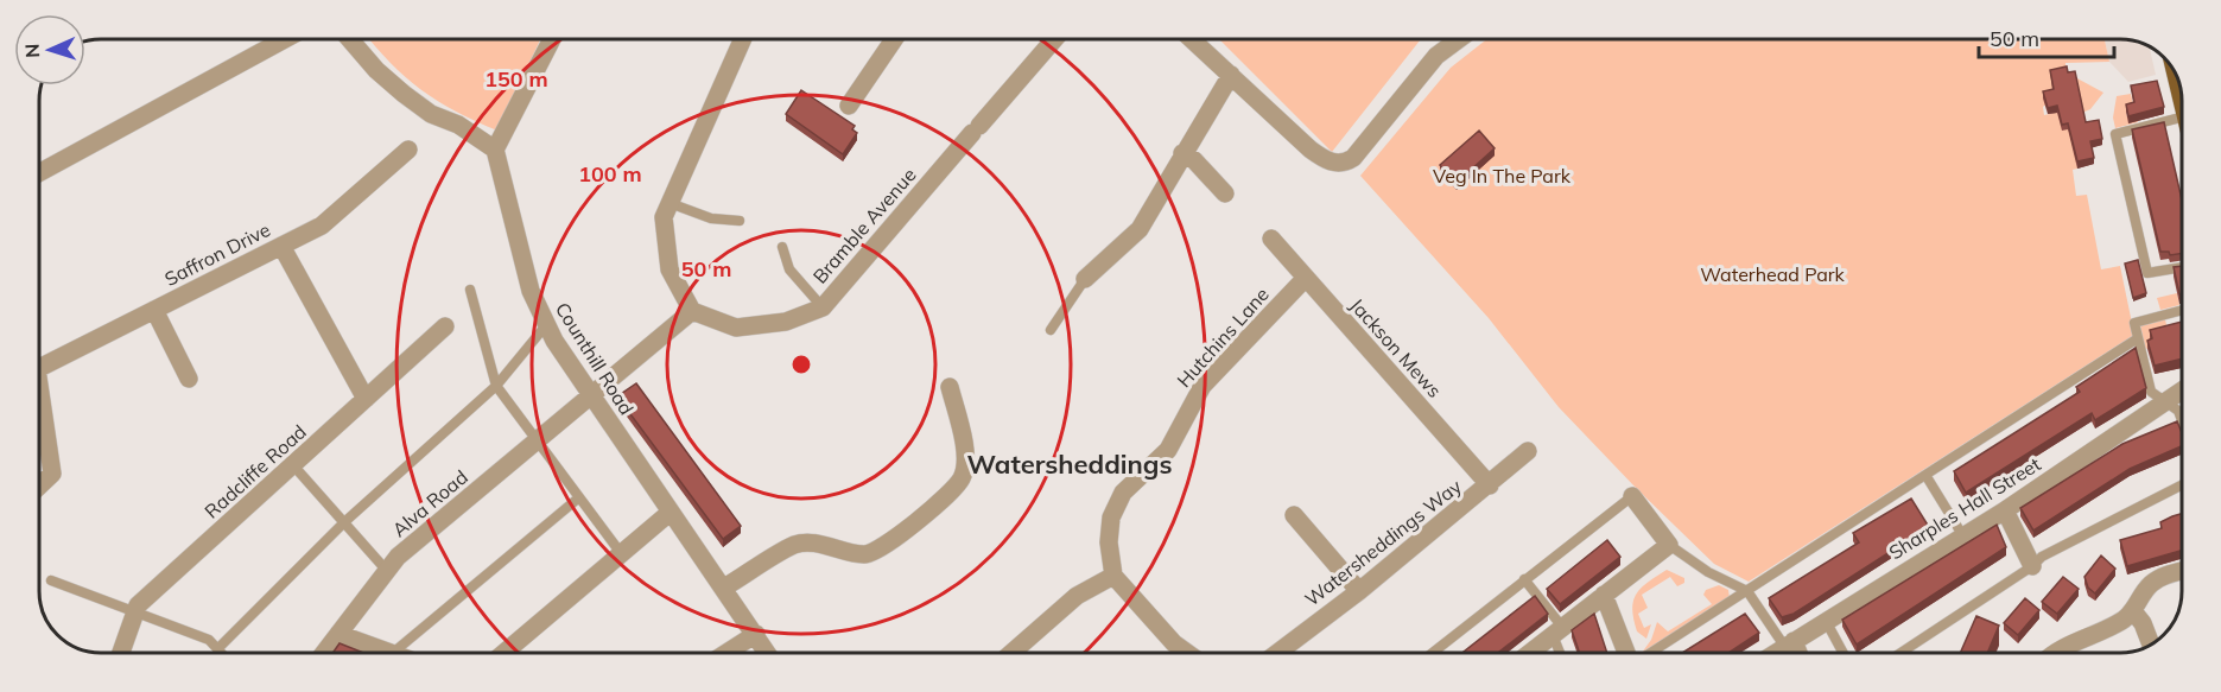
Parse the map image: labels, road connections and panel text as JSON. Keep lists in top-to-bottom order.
{
  "streets": {
    "street": [
      "Bramble Avenue",
      "Saffron Drive",
      "Hutchins Lane",
      "Jackson Mews",
      "Counthill Road",
      "Radcliffe Road",
      "Alva Road",
      "Sharples Hall Street",
      "Watersheddings Way"
    ]
  },
  "crossings": [
    ["Bramble Avenue", "Alva Road"],
    ["Hutchins Lane", "Jackson Mews"],
    ["Jackson Mews", "Watersheddings Way"],
    ["Counthill Road", "Alva Road"]
  ],
  "districts": ["Watersheddings"],
  "parks": ["Veg In The Park", "Waterhead Park"],
  "scale_bar": "50 m",
  "north": "left",
  "rings": ["150 m", "100 m", "50 m"]
}
